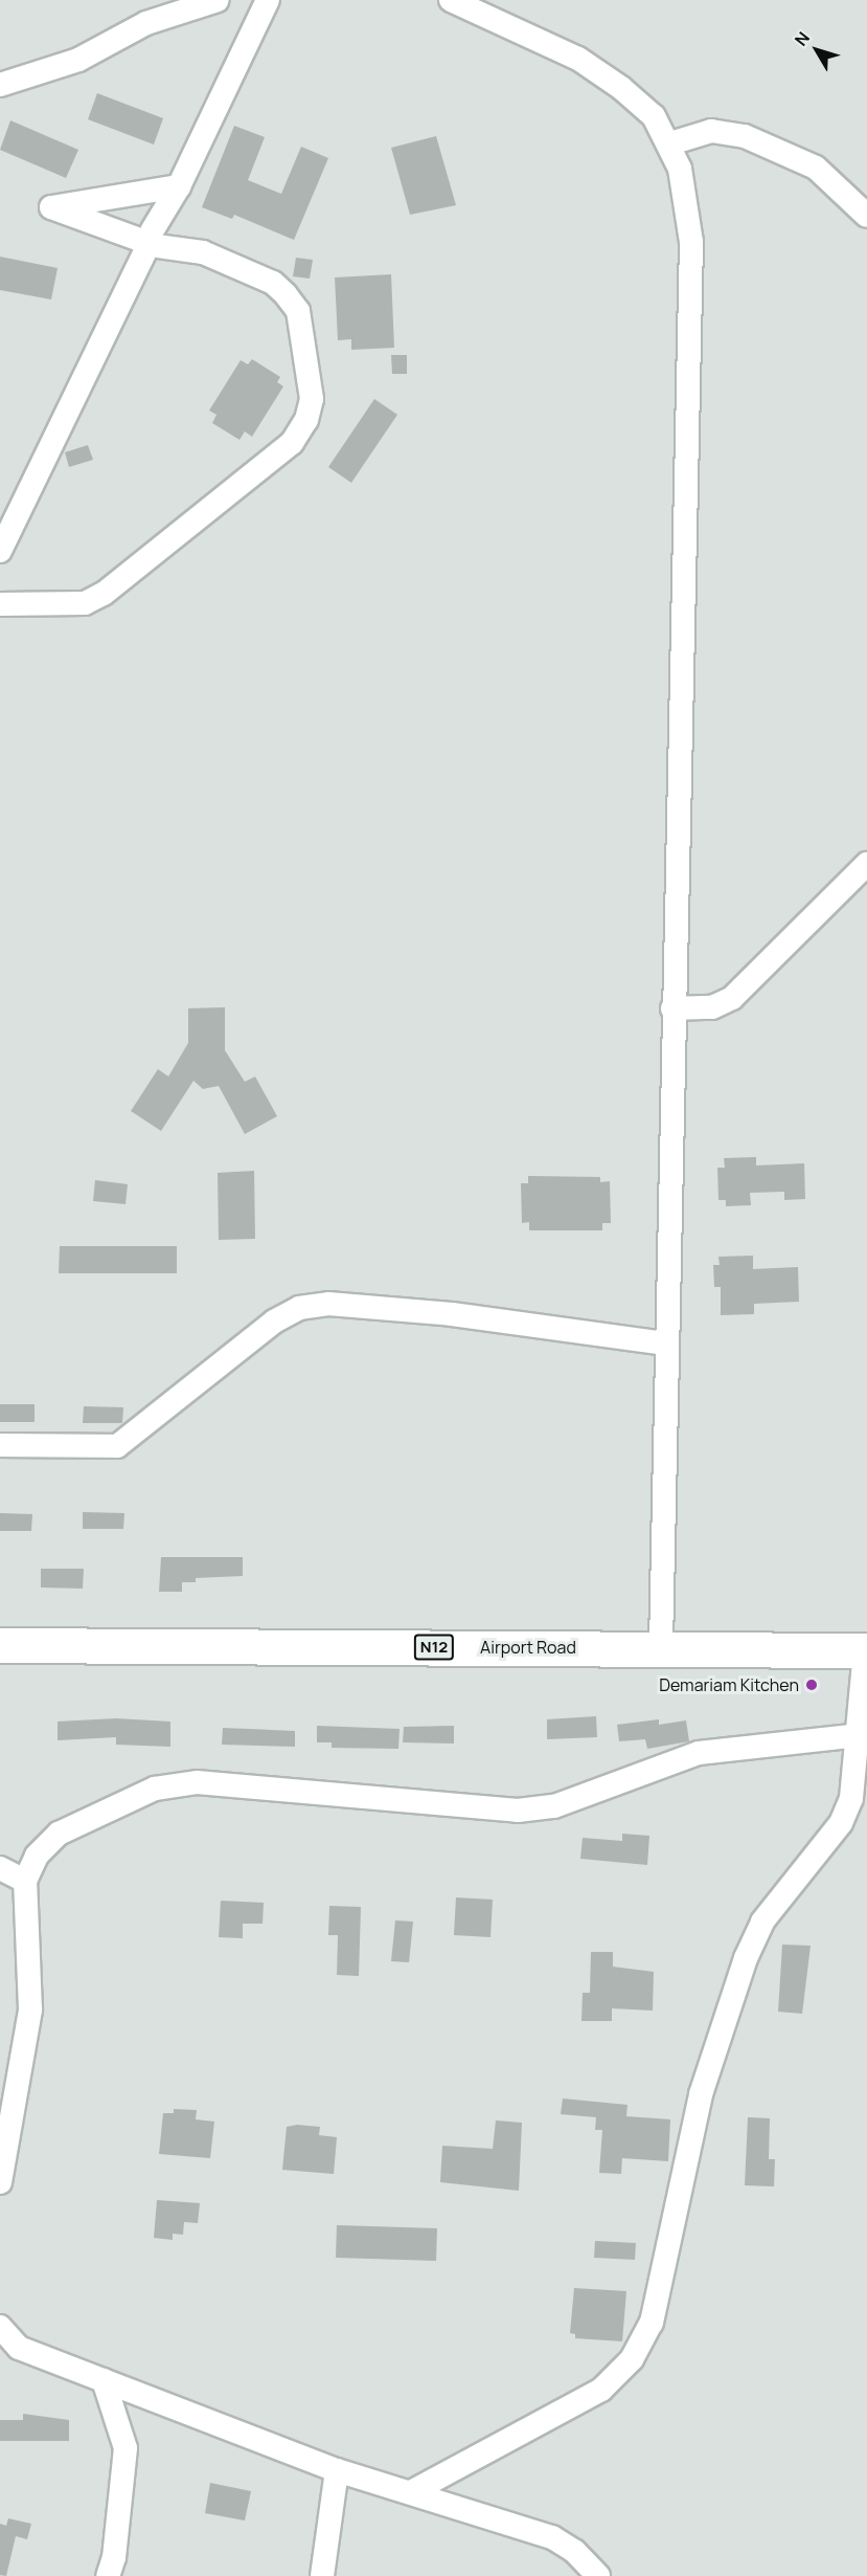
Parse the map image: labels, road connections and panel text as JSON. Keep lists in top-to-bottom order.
{
  "streets": {
    "highway": ["N12", "Airport Road"]
  },
  "places": ["Demariam Kitchen"],
  "north": "top left"
}
